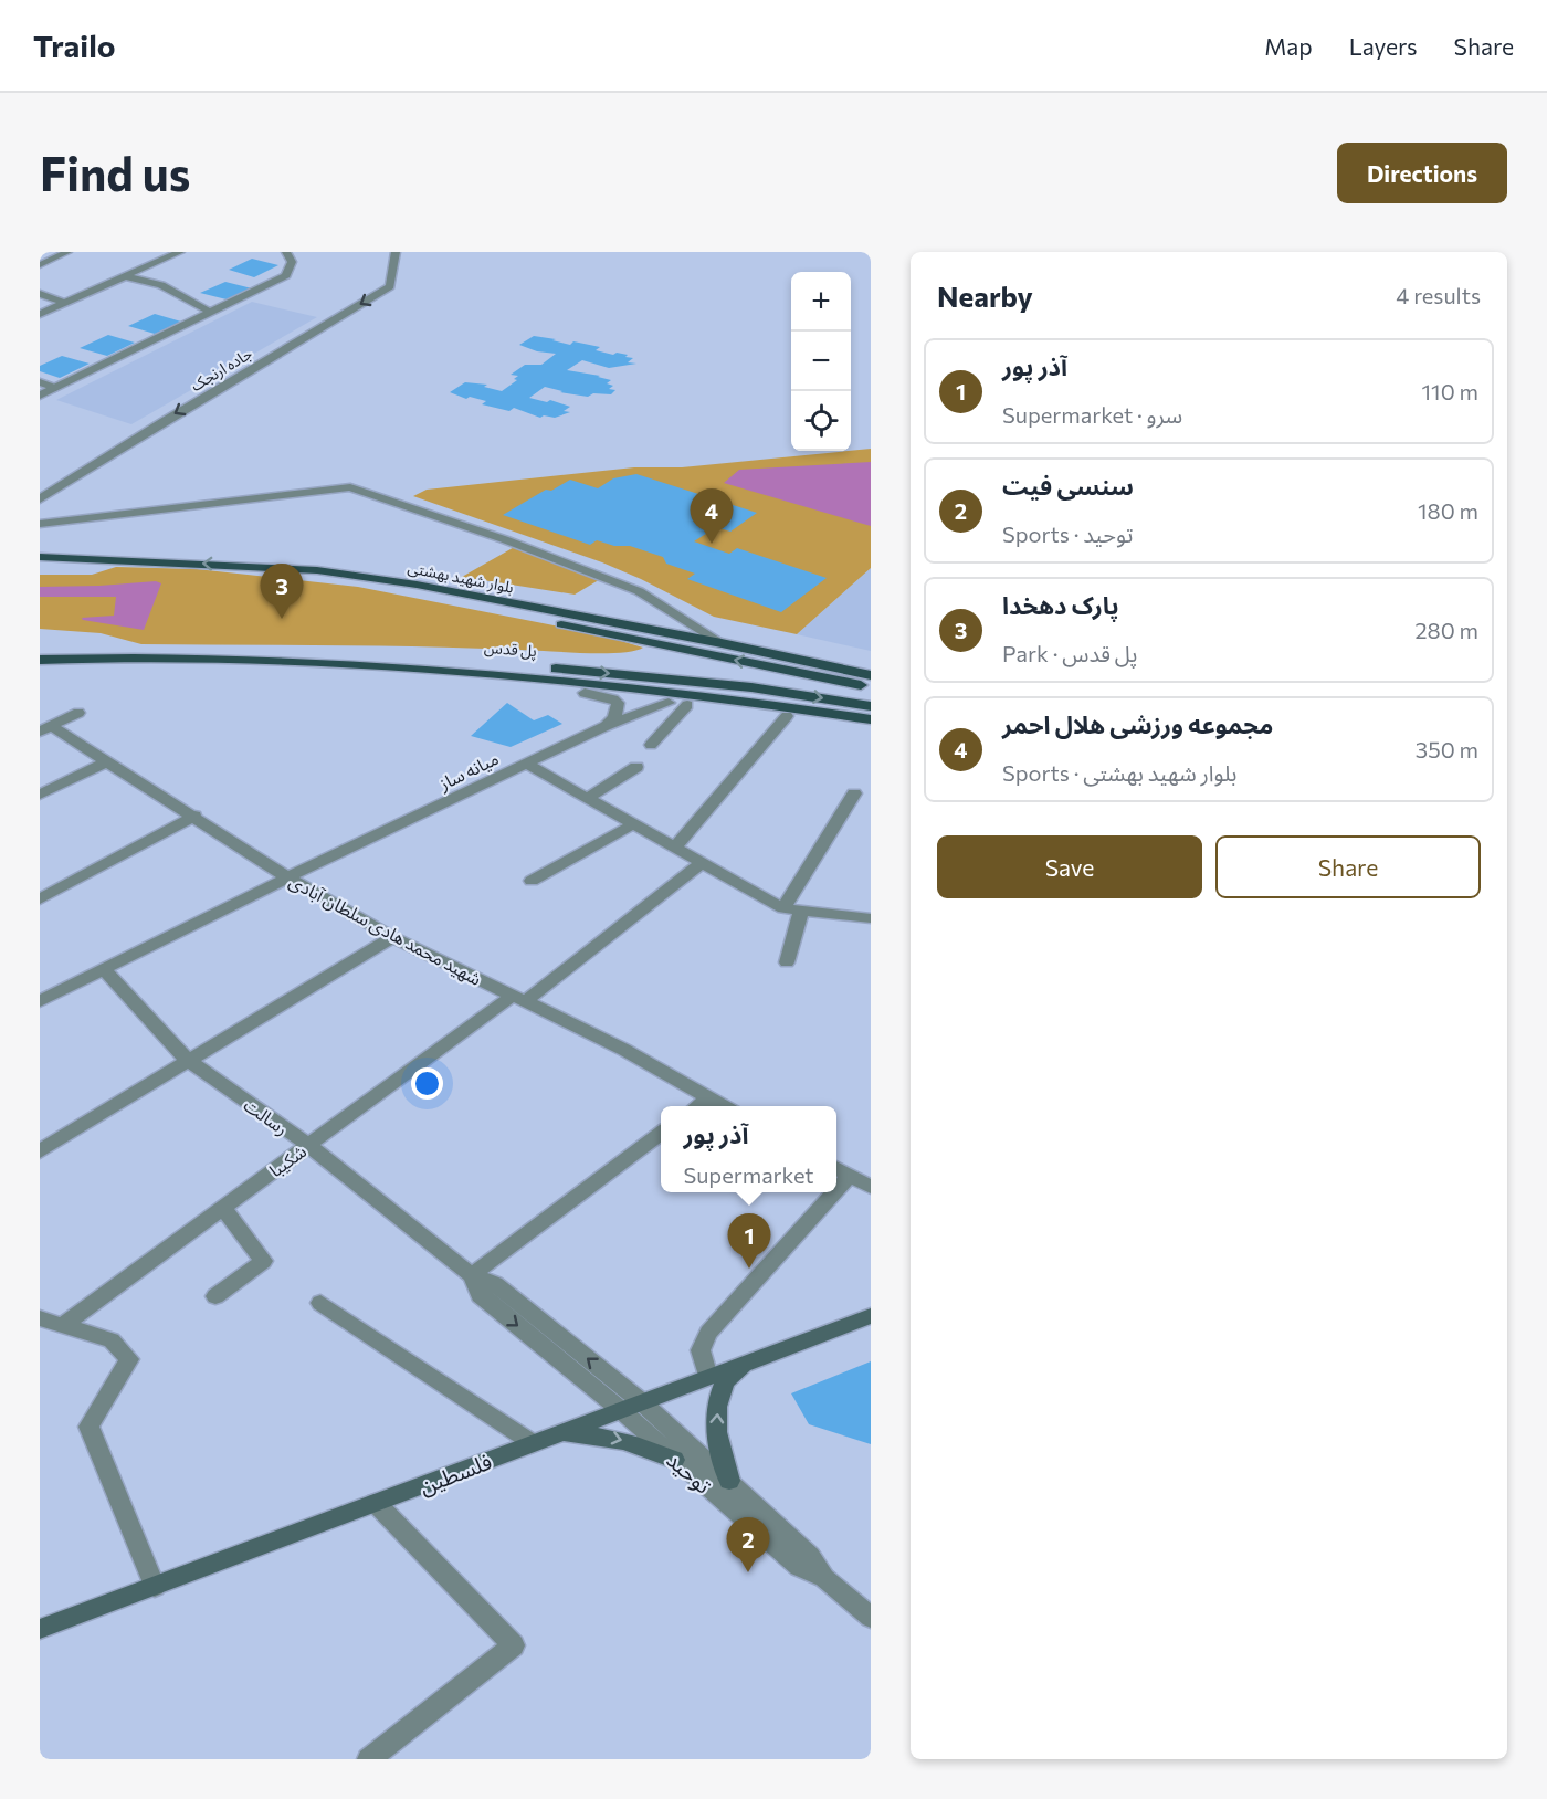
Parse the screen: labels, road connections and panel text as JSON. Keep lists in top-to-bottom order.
{
  "streets": {
    "main road": ["بلوار شهید بهشتی", "پل قدس", "فلسطین"],
    "street": [
      "جاده ارنجک",
      "میانه ساز",
      "شهید محمد هادی سلطان آبادی",
      "رسالت",
      "شکیبا",
      "توحید"
    ]
  },
  "crossings": [
    ["بلوار شهید بهشتی", "پل قدس"],
    ["میانه ساز", "شهید محمد هادی سلطان آبادی"],
    ["میانه ساز", "رسالت"],
    ["شهید محمد هادی سلطان آبادی", "شکیبا"],
    ["رسالت", "شکیبا"],
    ["رسالت", "توحید"],
    ["رسالت", "فلسطین"],
    ["توحید", "فلسطین"]
  ],
  "page": {
    "header": "Trailo",
    "nav": ["Map", "Layers", "Share"],
    "buttons": [
      "Directions",
      ["Save", "Share"]
    ],
    "title": "Find us",
    "heading": ["Nearby", "4 results"],
    "map_buttons": ["+", "−"],
    "list": [
      {
        "mark": "1",
        "name": "آذر پور",
        "note": "Supermarket · سرو",
        "value": "110 m"
      },
      {
        "mark": "2",
        "name": "سنسی فیت",
        "note": "Sports · توحید",
        "value": "180 m"
      },
      {
        "mark": "3",
        "name": "پارک دهخدا",
        "note": "Park · پل قدس",
        "value": "280 m"
      },
      {
        "mark": "4",
        "name": "مجموعه ورزشی هلال احمر",
        "note": "Sports · بلوار شهید بهشتی",
        "value": "350 m"
      }
    ],
    "pins": [
      "4",
      "3",
      "1",
      "2"
    ],
    "popup": ["آذر پور", "Supermarket"]
  }
}
